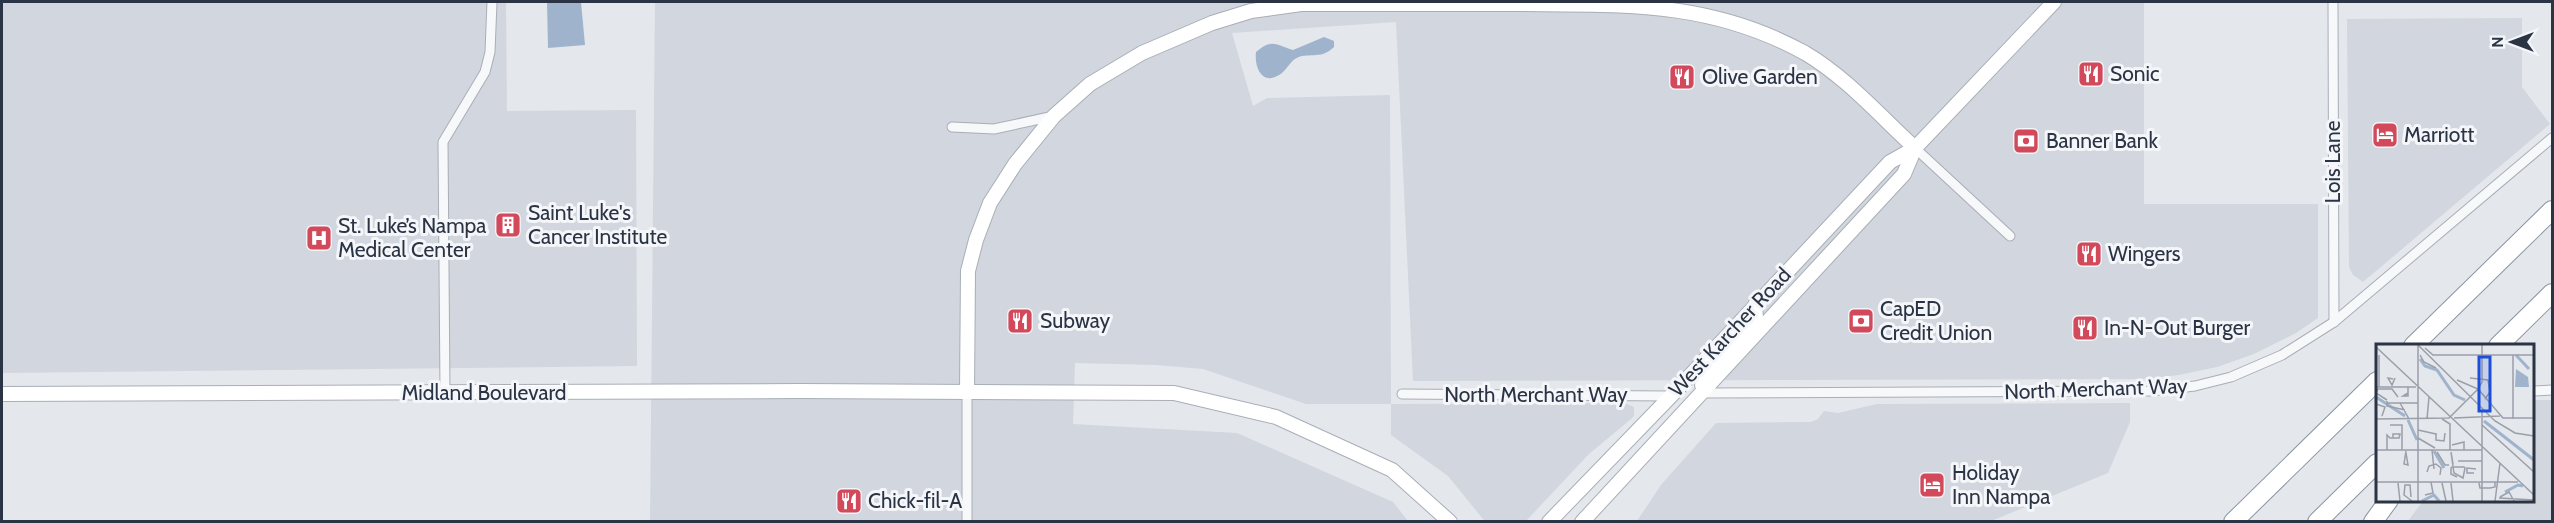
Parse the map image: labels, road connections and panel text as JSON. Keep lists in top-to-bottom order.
{
  "streets": {
    "main road": ["West Karcher Road", "Midland Boulevard"],
    "street": ["Lois Lane", "North Merchant Way"]
  },
  "crossings": [
    ["Lois Lane", "North Merchant Way"],
    ["West Karcher Road", "North Merchant Way"]
  ],
  "places": {
    "restaurant": [
      "Sonic",
      "Olive Garden",
      "Wingers",
      "Subway",
      "In-N-Out Burger",
      "Chick-fil-A"
    ],
    "hotel": ["Marriott", "Holiday Inn Nampa"],
    "bank": ["Banner Bank", "CapED Credit Union"],
    "building": ["Saint Luke's Cancer Institute"],
    "hospital": ["St. Luke’s Nampa Medical Center"]
  },
  "north": "left"
}
